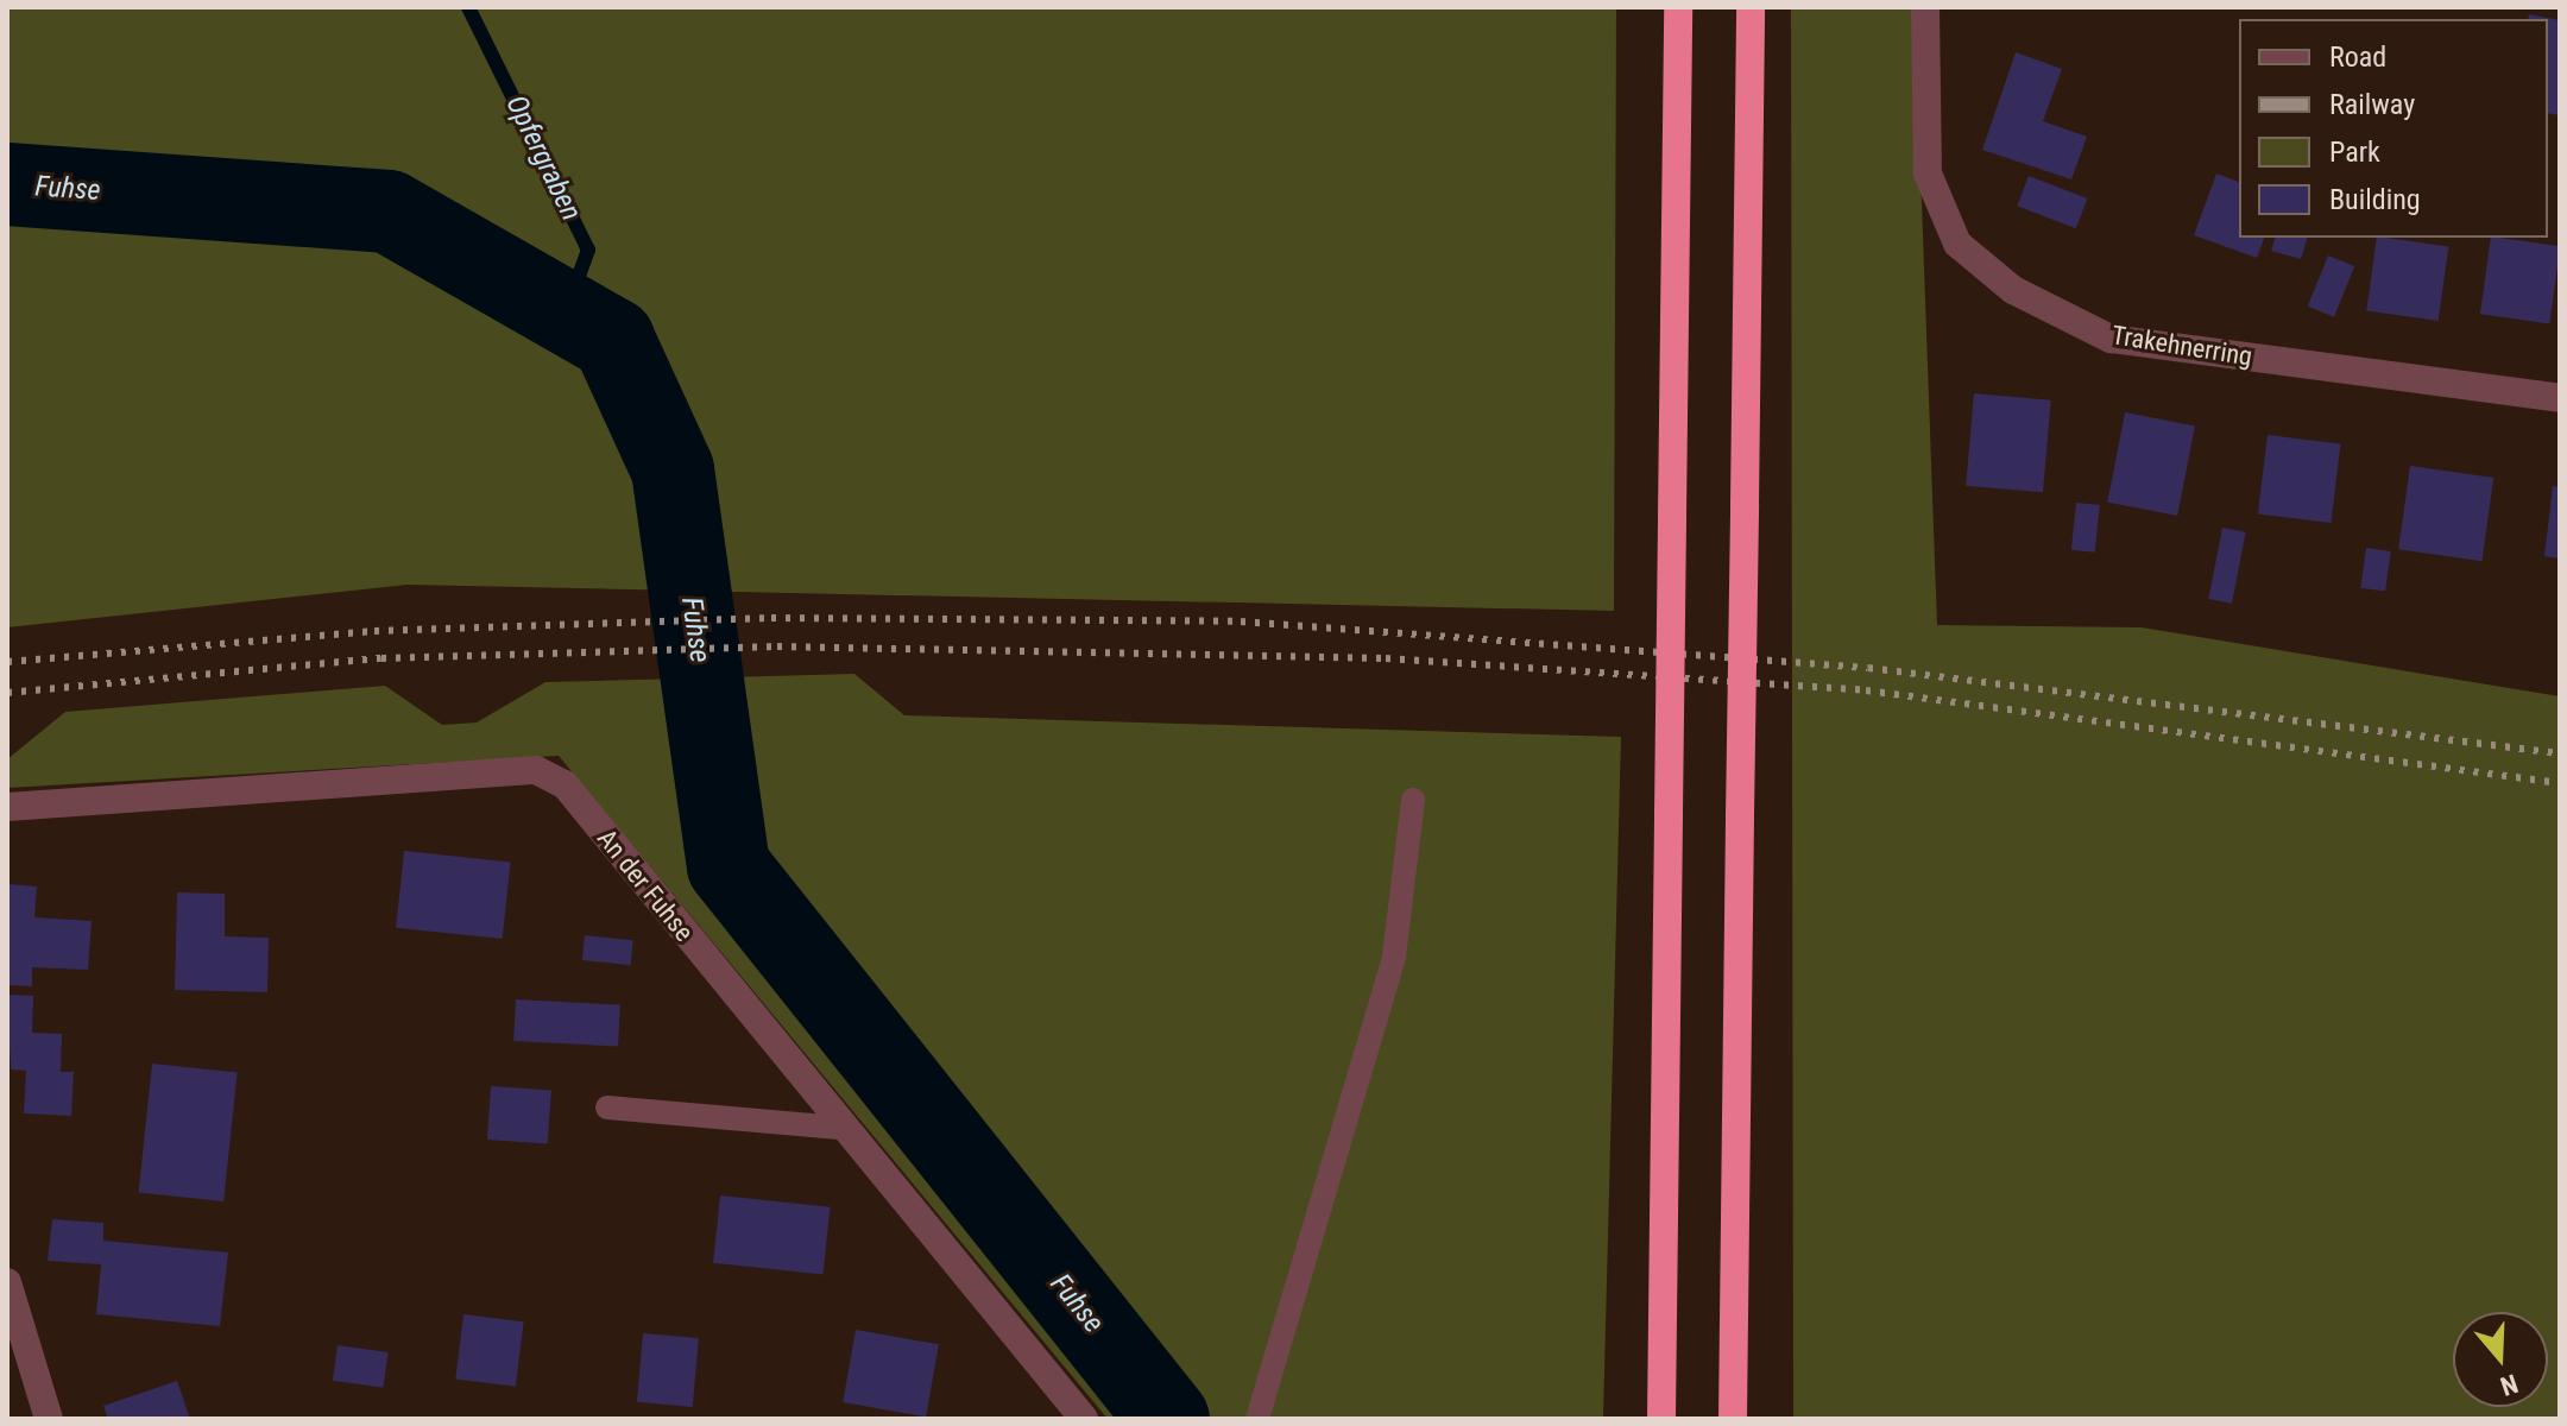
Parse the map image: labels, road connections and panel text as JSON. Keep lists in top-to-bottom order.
{
  "streets": {
    "street": ["Trakehnerring", "An der Fuhse"]
  },
  "water": ["Opfergraben", "Fuhse"],
  "legend": [
    "Road",
    "Railway",
    "Park",
    "Building"
  ],
  "north": "bottom"
}
